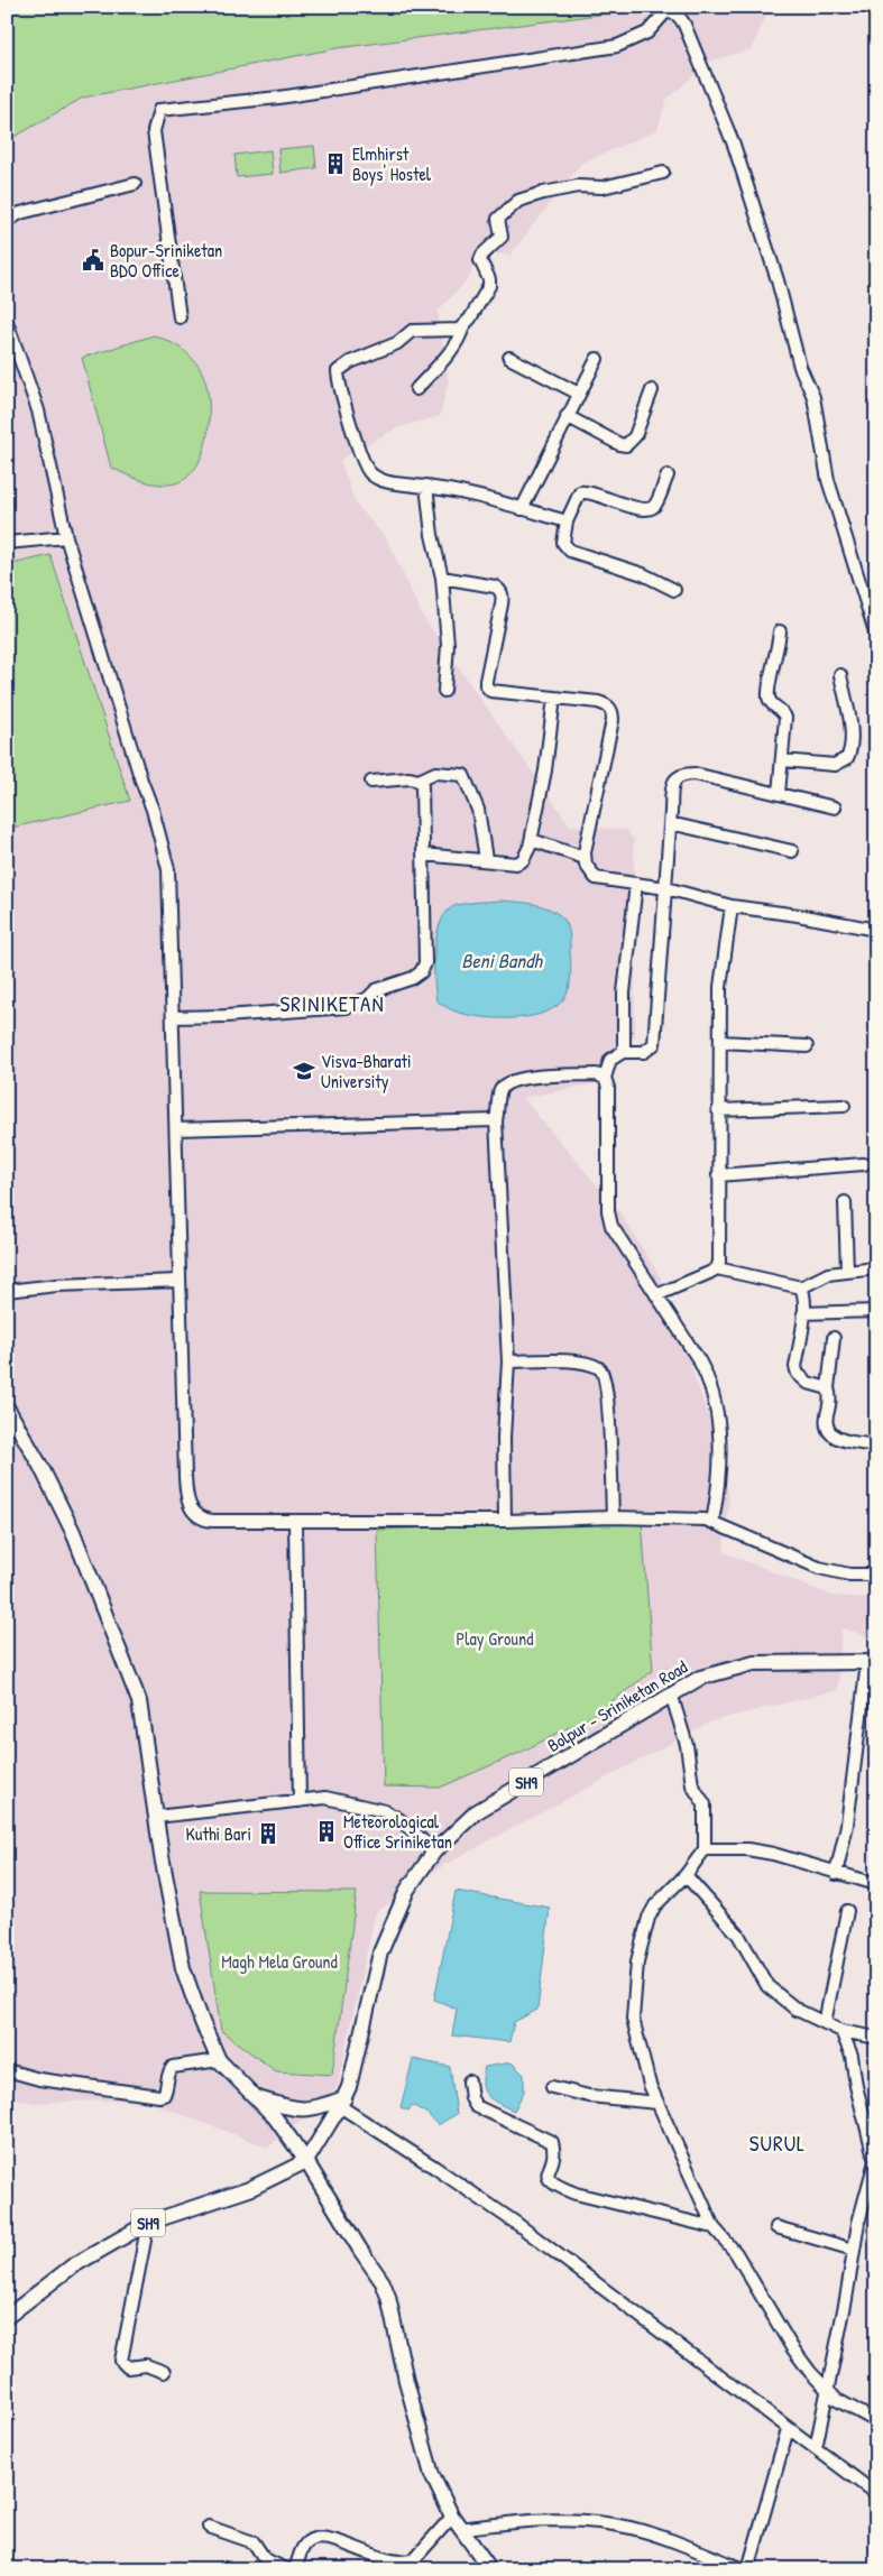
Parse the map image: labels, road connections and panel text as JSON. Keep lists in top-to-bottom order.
{
  "streets": {
    "main road": ["Bolpur - Sriniketan Road", "SH9"]
  },
  "crossings": [
    ["Bolpur - Sriniketan Road", "SH9"]
  ],
  "districts": ["SRINIKETAN", "SURUL"],
  "water": ["Beni Bandh"],
  "parks": ["Play Ground", "Magh Mela Ground"],
  "places": {
    "building": ["Elmhirst Boys' Hostel", "Meteorological Office Sriniketan", "Kuthi Bari"],
    "public building": ["Bopur-Sriniketan BDO Office"],
    "school or university": ["Visva-Bharati University"]
  }
}
